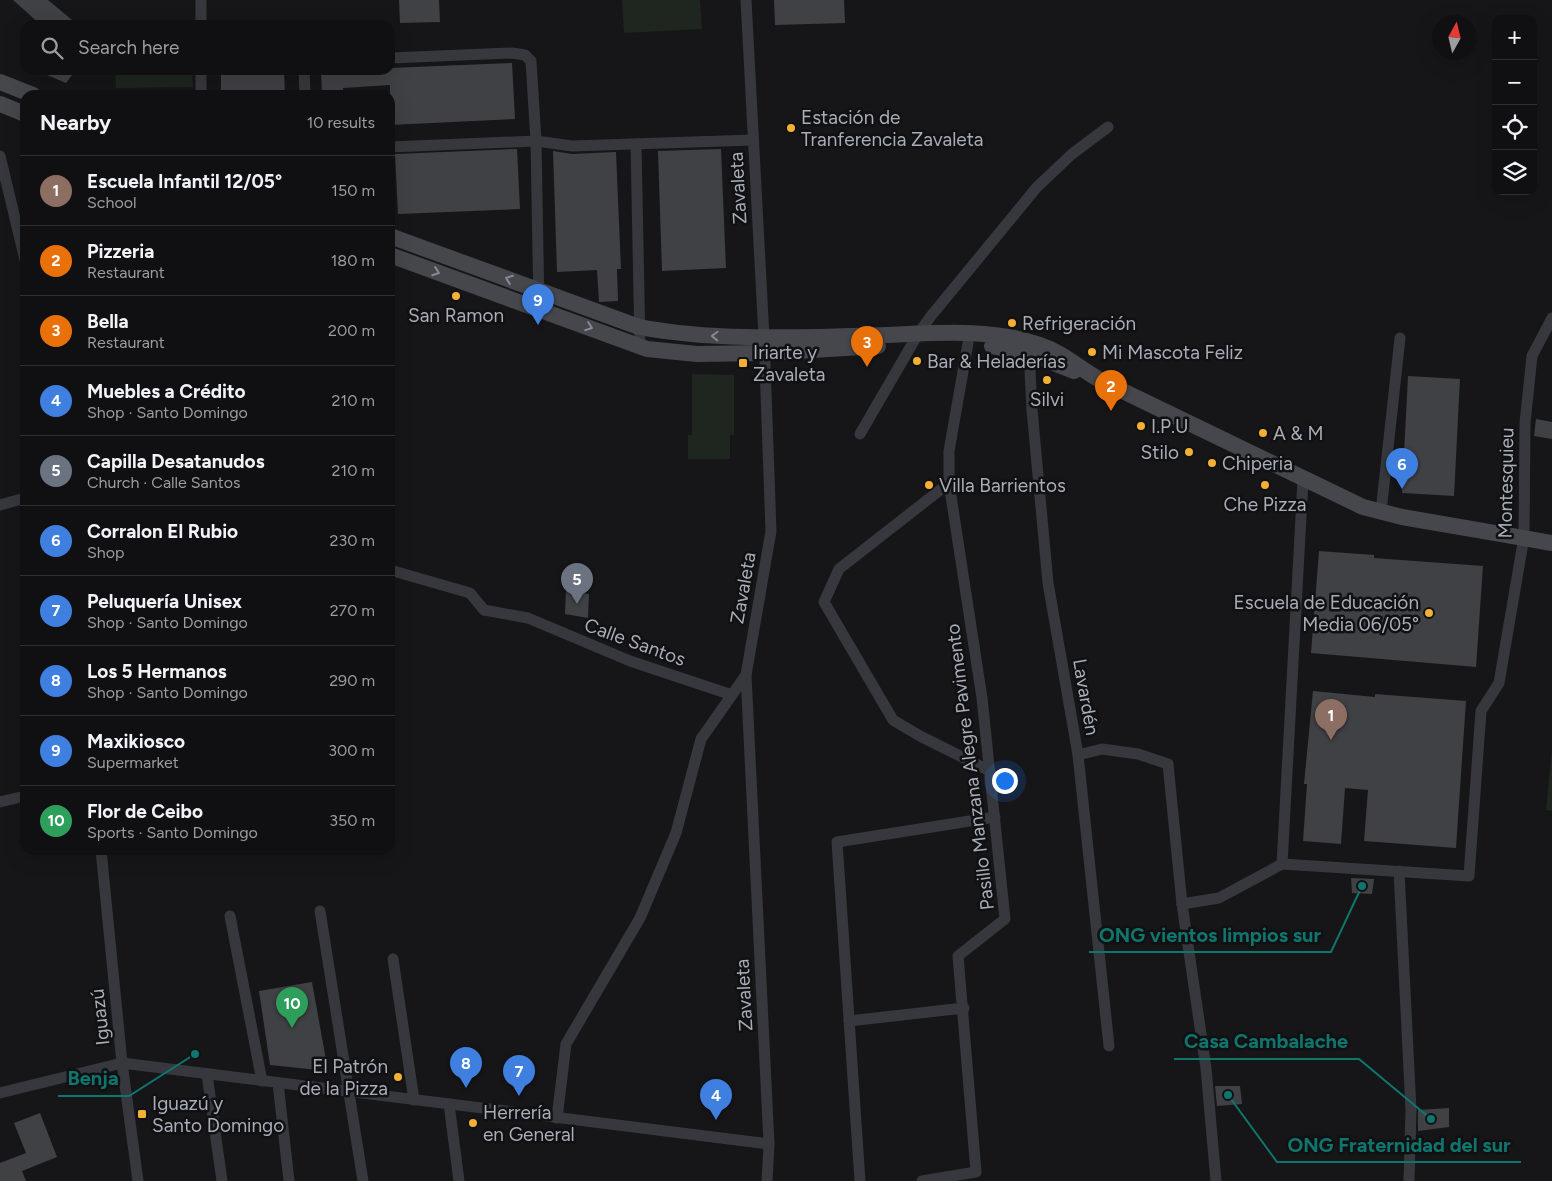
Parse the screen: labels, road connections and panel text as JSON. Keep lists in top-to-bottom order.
{
  "streets": {
    "street": [
      "Zavaleta",
      "Montesquieu",
      "Calle Santos",
      "Lavardén",
      "Pasillo Manzana Alegre Pavimento",
      "Iguazú"
    ]
  },
  "places": {
    "other": [
      "Estación de Tranferencia Zavaleta",
      "San Ramon",
      "Refrigeración",
      "Mi Mascota Feliz",
      "Bar & Heladerías",
      "Silvi",
      "I.P.U",
      "A & M",
      "Stilo",
      "Chiperia",
      "Villa Barrientos",
      "Che Pizza",
      "Escuela de Educación Media 06/05°",
      "ONG vientos limpios sur",
      "Benja",
      "El Patrón de la Pizza",
      "ONG Fraternidad del sur",
      "Casa Cambalache",
      "Herrería en General"
    ],
    "transit": ["Iriarte y Zavaleta", "Iguazú y Santo Domingo"]
  },
  "north": "top",
  "page": {
    "map_buttons": ["+", "−"],
    "search": "Search here",
    "heading": ["Nearby", "10 results"],
    "list": [
      {
        "mark": "1",
        "name": "Escuela Infantil 12/05°",
        "note": "School",
        "value": "150 m"
      },
      {
        "mark": "2",
        "name": "Pizzeria",
        "note": "Restaurant",
        "value": "180 m"
      },
      {
        "mark": "3",
        "name": "Bella",
        "note": "Restaurant",
        "value": "200 m"
      },
      {
        "mark": "4",
        "name": "Muebles a Crédito",
        "note": "Shop · Santo Domingo",
        "value": "210 m"
      },
      {
        "mark": "5",
        "name": "Capilla Desatanudos",
        "note": "Church · Calle Santos",
        "value": "210 m"
      },
      {
        "mark": "6",
        "name": "Corralon El Rubio",
        "note": "Shop",
        "value": "230 m"
      },
      {
        "mark": "7",
        "name": "Peluquería Unisex",
        "note": "Shop · Santo Domingo",
        "value": "270 m"
      },
      {
        "mark": "8",
        "name": "Los 5 Hermanos",
        "note": "Shop · Santo Domingo",
        "value": "290 m"
      },
      {
        "mark": "9",
        "name": "Maxikiosco",
        "note": "Supermarket",
        "value": "300 m"
      },
      {
        "mark": "10",
        "name": "Flor de Ceibo",
        "note": "Sports · Santo Domingo",
        "value": "350 m"
      }
    ],
    "pins": [
      "9",
      "3",
      "2",
      "6",
      "5",
      "1",
      "10",
      "8",
      "7",
      "4"
    ]
  }
}
